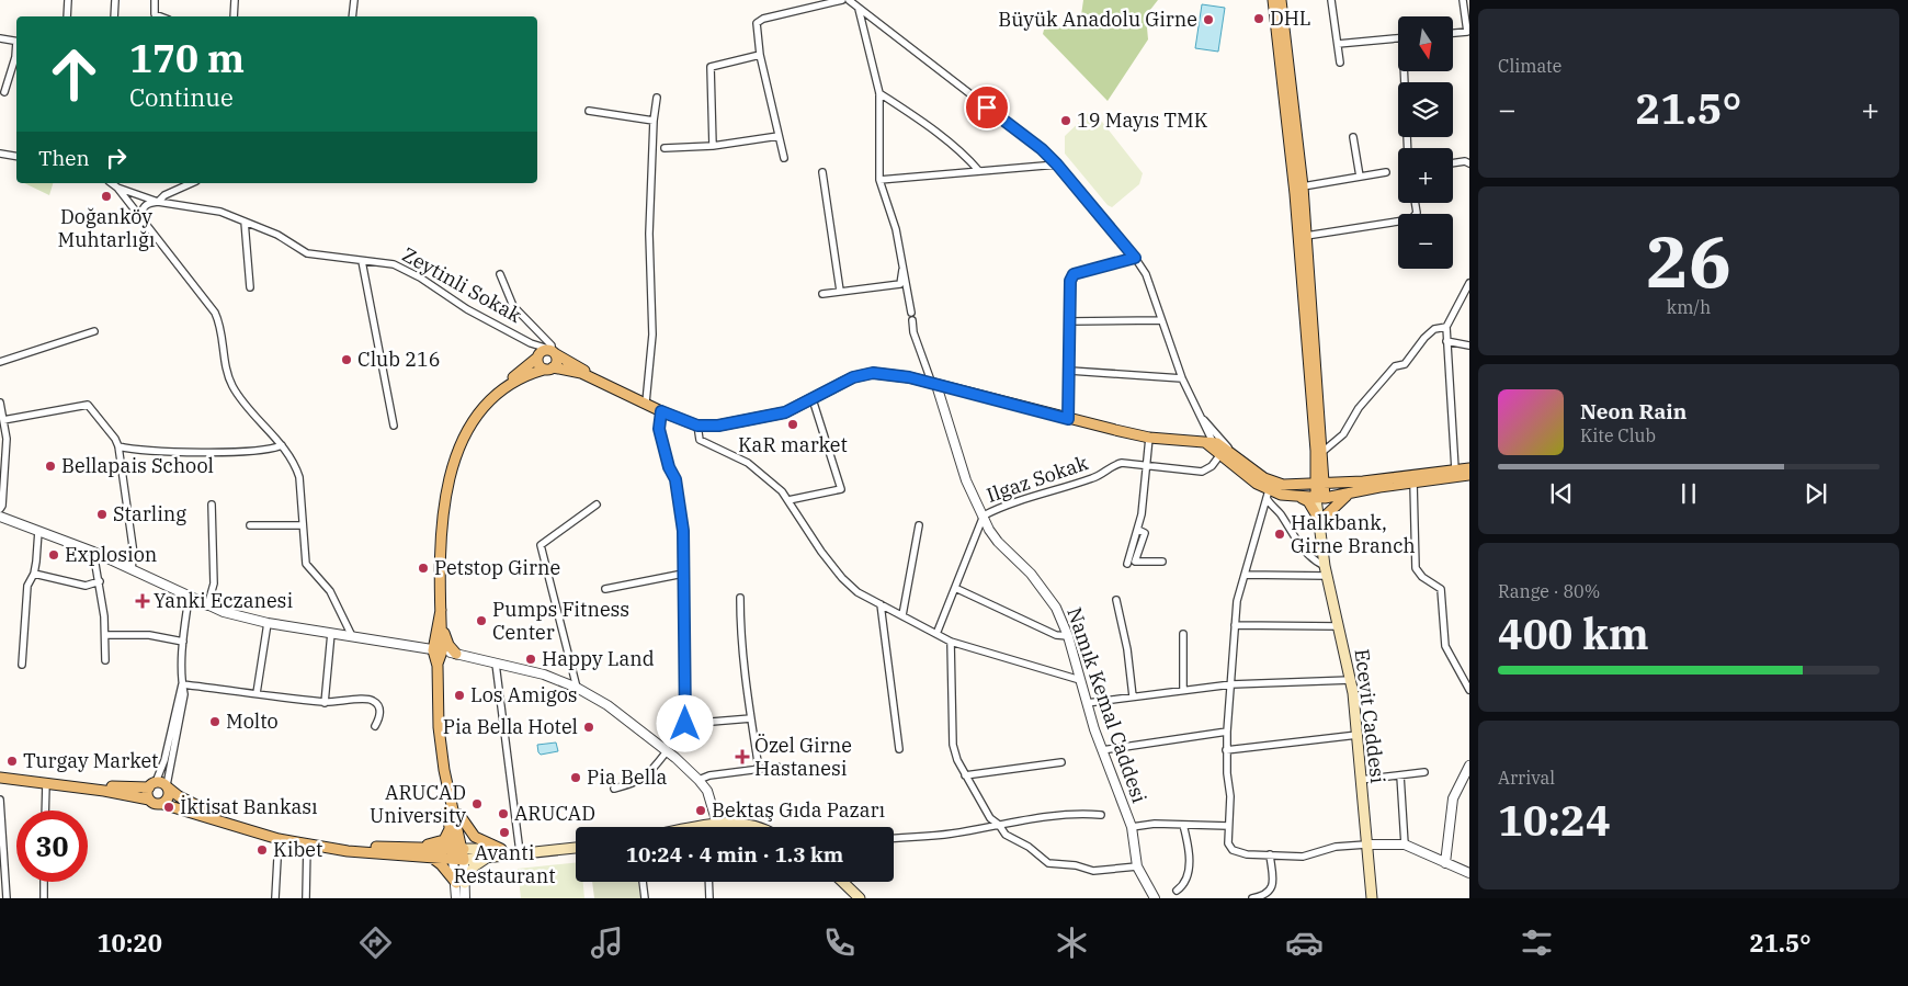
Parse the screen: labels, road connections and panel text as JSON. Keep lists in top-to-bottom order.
{
  "streets": {
    "main road": ["Ecevit Caddesi"],
    "street": ["Zeytinli Sokak", "Ilgaz Sokak", "Namık Kemal Caddesi"]
  },
  "crossings": [
    ["Ilgaz Sokak", "Namık Kemal Caddesi"]
  ],
  "places": {
    "other": [
      "DHL",
      "Büyük Anadolu Girne",
      "19 Mayıs TMK",
      "Doğanköy Muhtarlığı",
      "Club 216",
      "KaR market",
      "Bellapais School",
      "Starling",
      "Halkbank, Girne Branch",
      "Explosion",
      "Petstop Girne",
      "Pumps Fitness Center",
      "Happy Land",
      "Los Amigos",
      "Molto",
      "Pia Bella Hotel",
      "Turgay Market",
      "Pia Bella",
      "ARUCAD University",
      "İktisat Bankası",
      "Bektaş Gıda Pazarı",
      "ARUCAD",
      "Avanti Restaurant",
      "Kibet"
    ],
    "health": ["Yanki Eczanesi", "Özel Girne Hastanesi"]
  },
  "north": "bottom",
  "page": {
    "tile": [
      "Climate",
      ["26", "km/h"],
      ["Range · 80%", "400 km"],
      ["Arrival", "10:24"]
    ],
    "map_buttons": ["+", "−"],
    "turn": ["170 m", "Continue"],
    "heat": ["−", "21.5°", "+"],
    "then": "Then",
    "song": ["Neon Rain", "Kite Club"],
    "limit": "30",
    "trip": "10:24 · 4 min · 1.3 km",
    "tabs": ["10:20", "21.5°"]
  }
}
